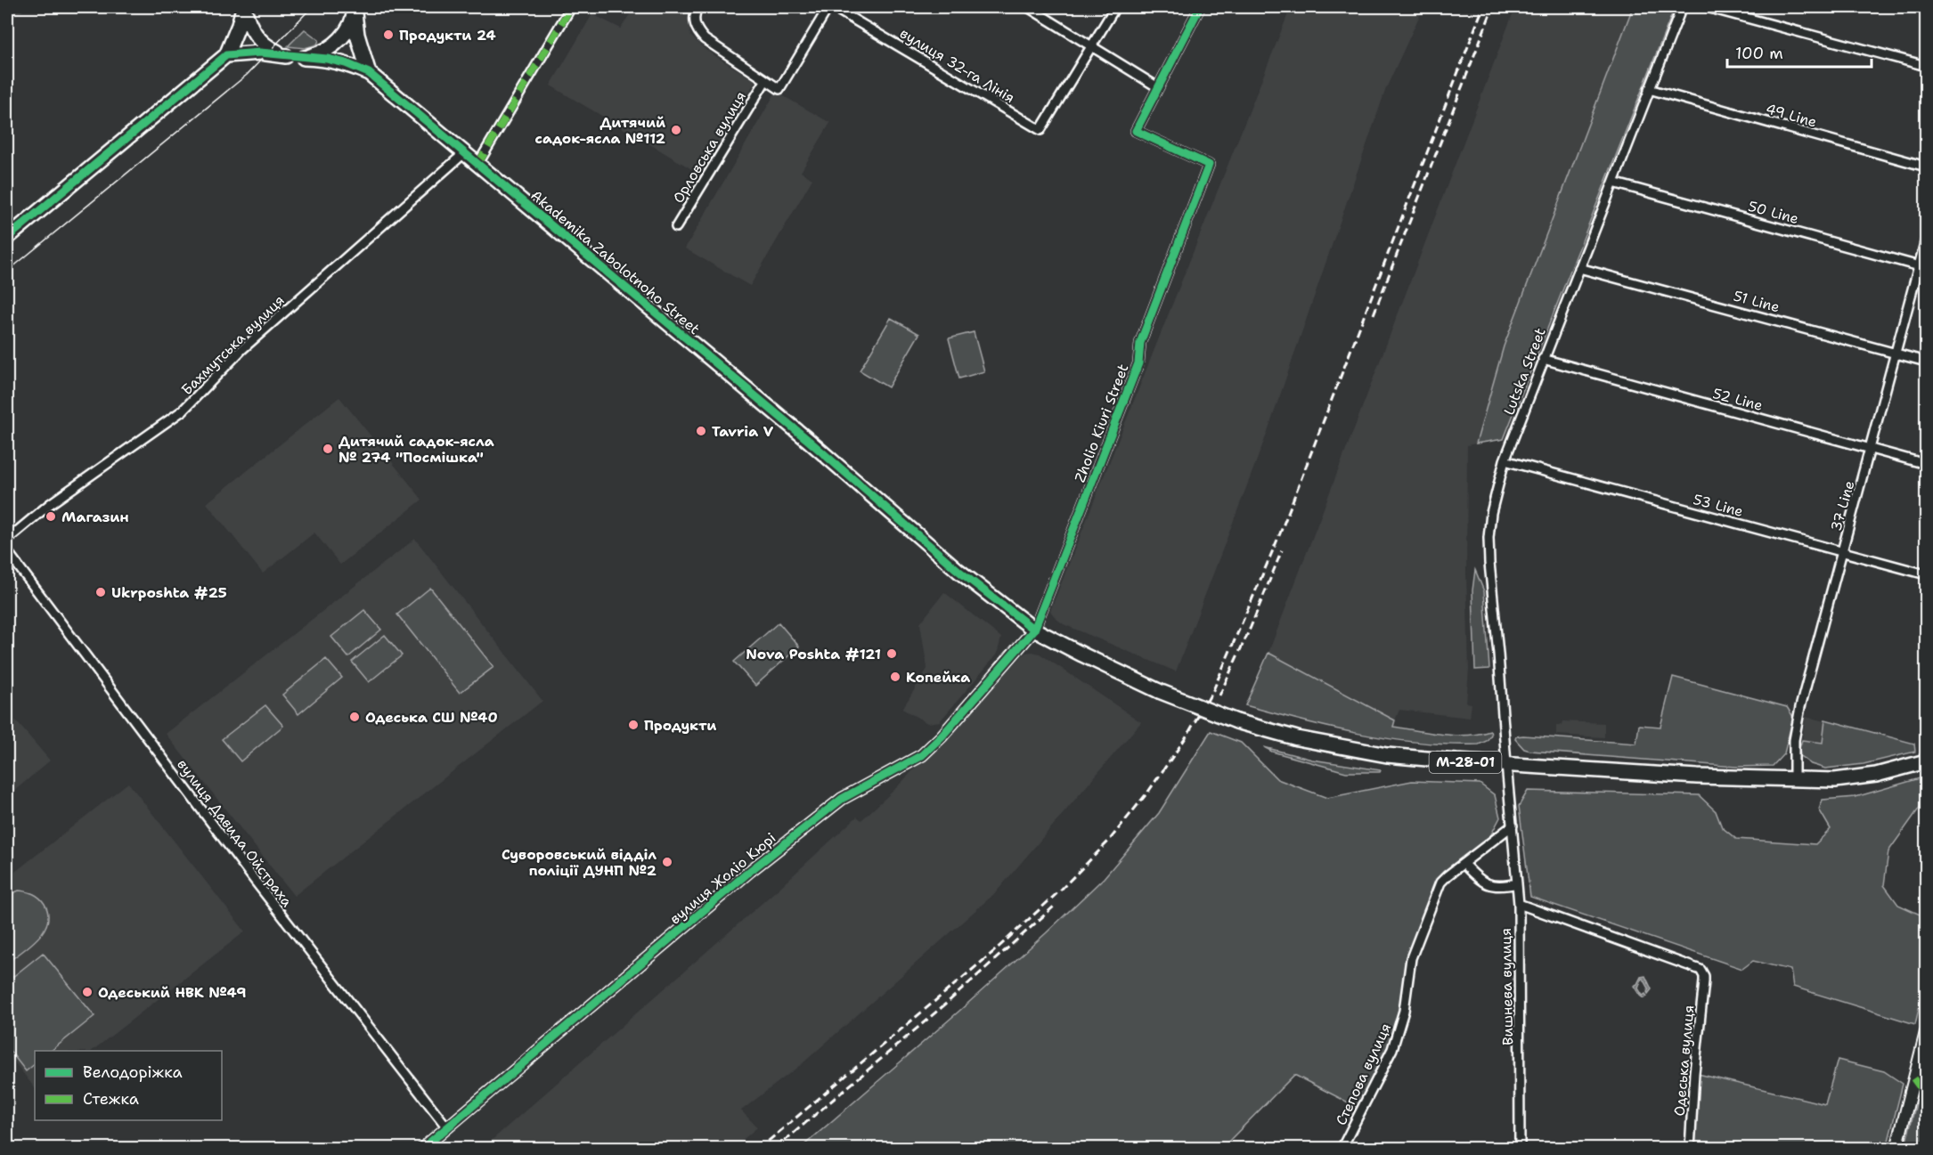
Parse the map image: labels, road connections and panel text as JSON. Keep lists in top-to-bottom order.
{
  "streets": {
    "highway": ["Akademika Zabolotnoho Street", "М-28-01"],
    "street": [
      "вулиця 32-га Лінія",
      "49 Line",
      "Орловська вулиця",
      "50 Line",
      "51 Line",
      "Бахмутська вулиця",
      "Lutska Street",
      "52 Line",
      "Zholio Kiuri Street",
      "53 Line",
      "37 Line",
      "вулиця Давида Ойстраха",
      "вулиця Жоліо Кюрі",
      "Вишнева вулиця",
      "Одеська вулиця",
      "Степова вулиця"
    ]
  },
  "crossings": [
    ["49 Line", "Lutska Street"],
    ["50 Line", "Lutska Street"],
    ["50 Line", "37 Line"],
    ["Akademika Zabolotnoho Street", "Lutska Street"],
    ["Akademika Zabolotnoho Street", "Zholio Kiuri Street"],
    ["Akademika Zabolotnoho Street", "М-28-01"],
    ["Akademika Zabolotnoho Street", "вулиця Жоліо Кюрі"],
    ["51 Line", "Lutska Street"],
    ["51 Line", "37 Line"],
    ["Бахмутська вулиця", "М-28-01"],
    ["Lutska Street", "52 Line"],
    ["Lutska Street", "53 Line"],
    ["Lutska Street", "М-28-01"],
    ["Lutska Street", "Вишнева вулиця"],
    ["Lutska Street", "Степова вулиця"],
    ["52 Line", "37 Line"],
    ["Zholio Kiuri Street", "вулиця Жоліо Кюрі"],
    ["53 Line", "37 Line"],
    ["37 Line", "М-28-01"],
    ["вулиця Давида Ойстраха", "вулиця Жоліо Кюрі"],
    ["Вишнева вулиця", "Одеська вулиця"],
    ["Вишнева вулиця", "Степова вулиця"]
  ],
  "places": [
    "Продукти 24",
    "Дитячий садок-ясла №112",
    "Tavria V",
    "Дитячий садок-ясла № 274 \"Посмішка\"",
    "Магазин",
    "Ukrposhta #25",
    "Nova Poshta #121",
    "Копейка",
    "Одеська СШ №40",
    "Продукти",
    "Суворовський відділ поліції ДУНП №2",
    "Одеський НВК №49"
  ],
  "legend": ["Велодоріжка", "Стежка"],
  "scale_bar": "100 m"
}
